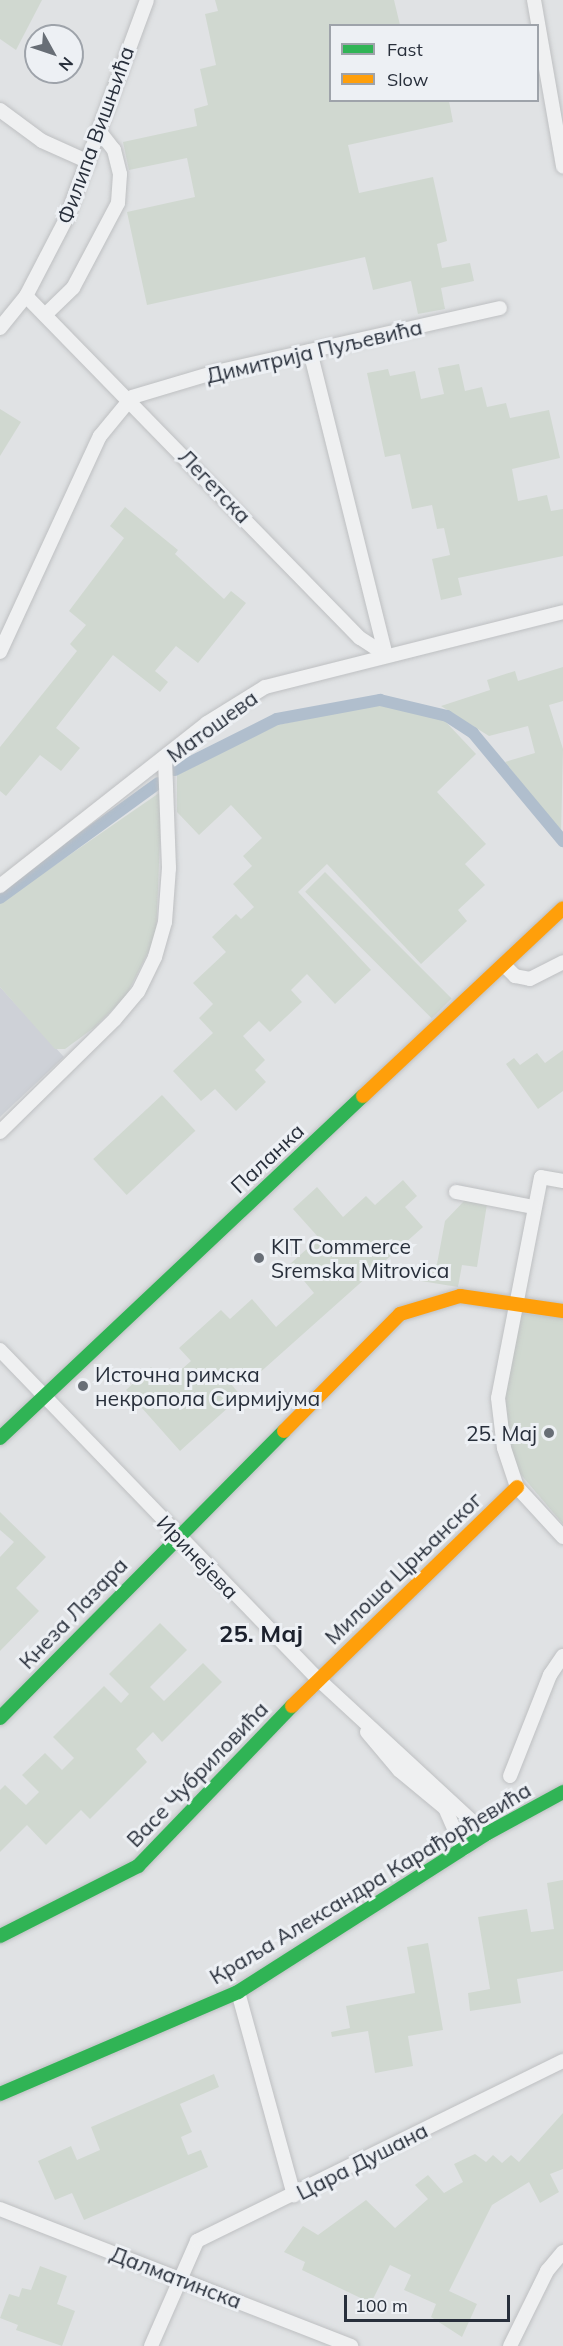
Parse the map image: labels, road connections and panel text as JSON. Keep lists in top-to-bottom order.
{
  "streets": {
    "street": [
      "Филипа Вишњића",
      "Димитрија Пуљевића",
      "Легетска",
      "Матошева",
      "Паланка",
      "Иринејева",
      "Милоша Црњанског",
      "Кнеза Лазара",
      "Васе Чубриловића",
      "Краља Александра Карађорђевића",
      "Цара Душана",
      "Далматинска"
    ]
  },
  "crossings": [
    ["Филипа Вишњића", "Легетска"],
    ["Димитрија Пуљевића", "Легетска"],
    ["Легетска", "Матошева"],
    ["Паланка", "Иринејева"],
    ["Иринејева", "Милоша Црњанског"],
    ["Иринејева", "Кнеза Лазара"],
    ["Иринејева", "Васе Чубриловића"],
    ["Иринејева", "Краља Александра Карађорђевића"],
    ["Милоша Црњанског", "Васе Чубриловића"],
    ["Цара Душана", "Далматинска"]
  ],
  "districts": ["25. Мај"],
  "places": ["KIT Commerce Sremska Mitrovica", "Источна римска некропола Сирмијума", "25. Maj"],
  "legend": ["Fast", "Slow"],
  "scale_bar": "100 m",
  "north": "bottom right"
}
